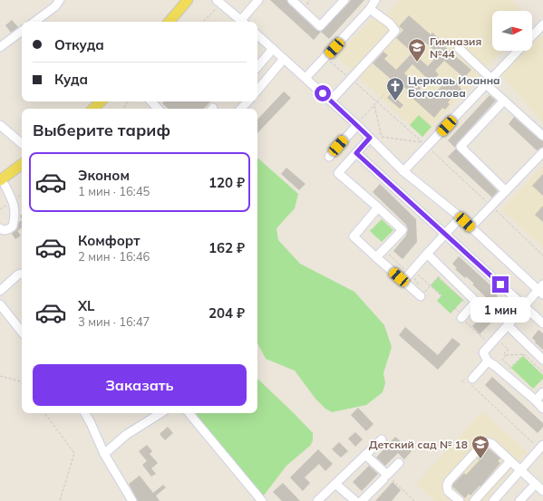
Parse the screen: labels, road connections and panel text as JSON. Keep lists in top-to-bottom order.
{
  "places": {
    "school or university": ["Гимназия №44", "Детский сад № 18"],
    "church": ["Церковь Иоанна Богослова"]
  },
  "north": "right",
  "page": {
    "banner": ["Откуда", "Куда"],
    "heading": "Выберите тариф",
    "list": [
      {
        "name": "Эконом",
        "note": "1 мин · 16:45",
        "value": "120 ₽"
      },
      {
        "name": "Комфорт",
        "note": "2 мин · 16:46",
        "value": "162 ₽"
      },
      {
        "name": "XL",
        "note": "3 мин · 16:47",
        "value": "204 ₽"
      }
    ],
    "bubble": "1 мин",
    "buttons": "Заказать"
  }
}
